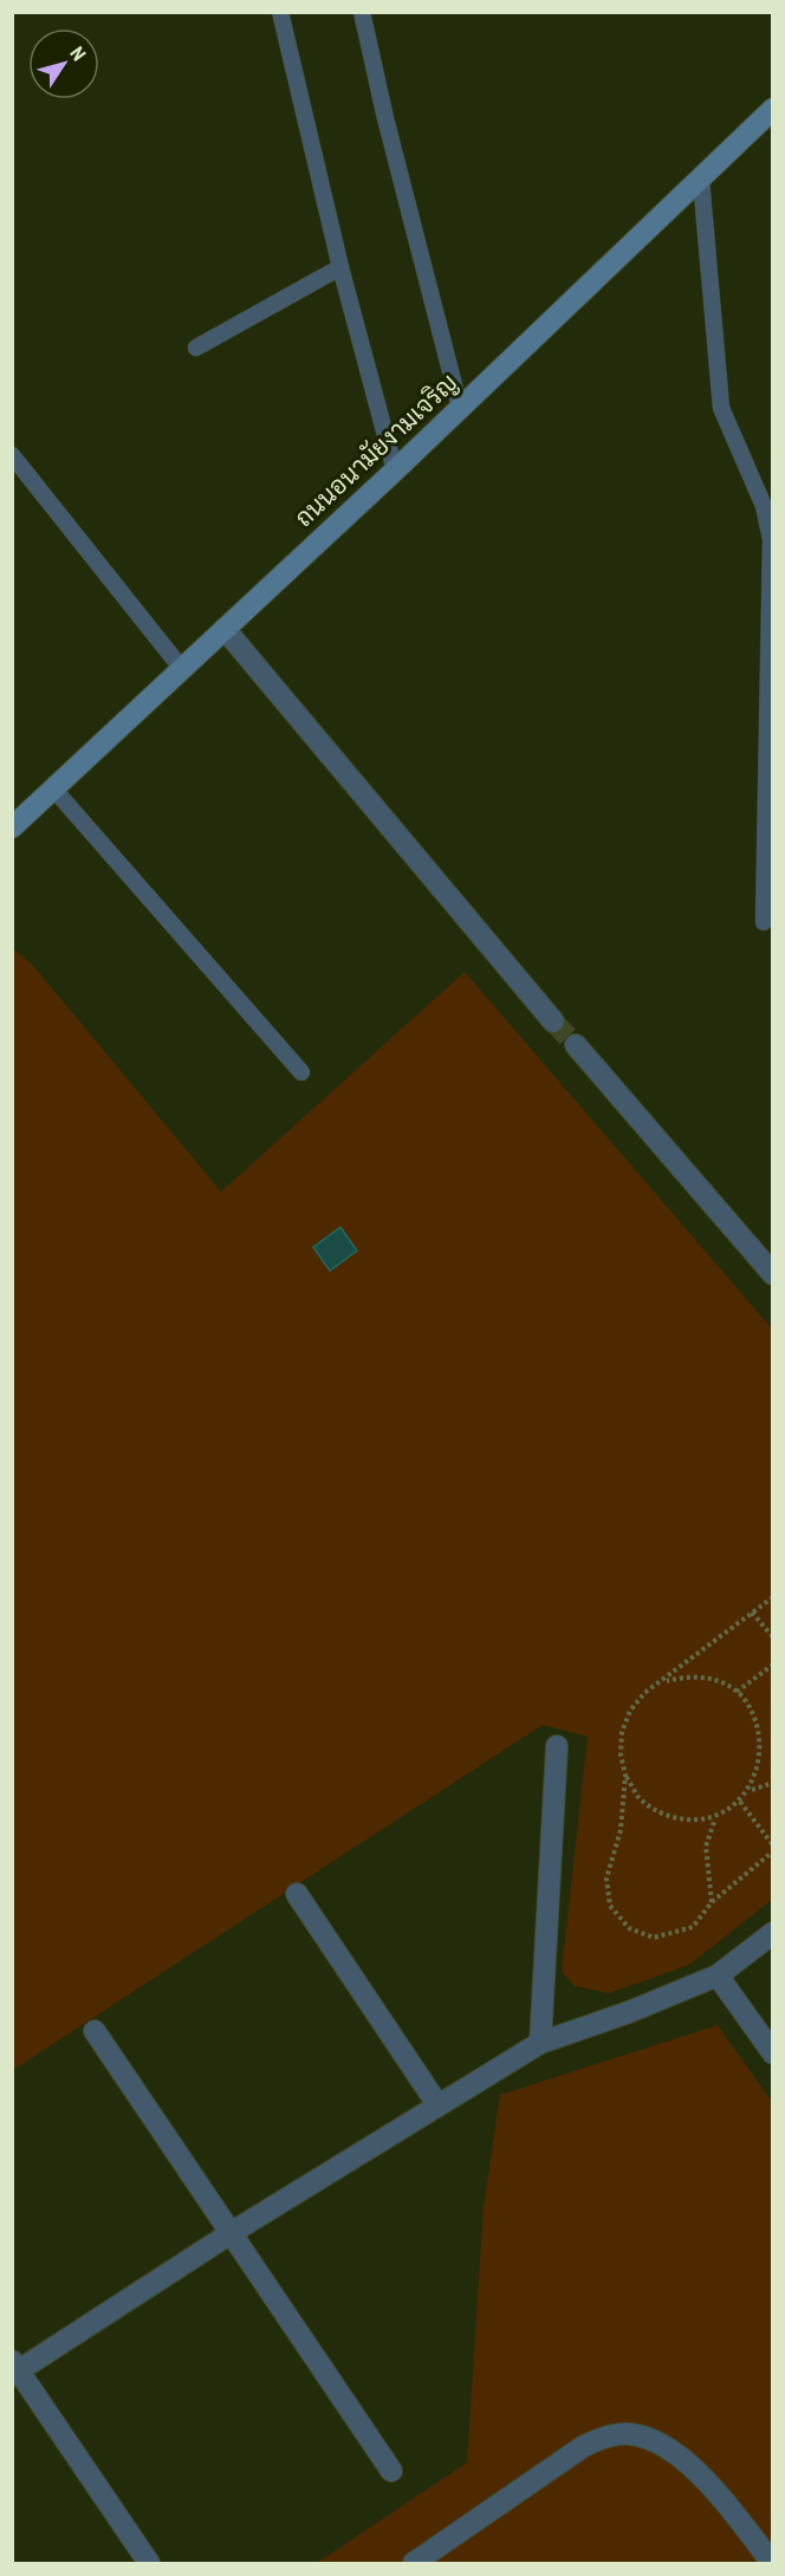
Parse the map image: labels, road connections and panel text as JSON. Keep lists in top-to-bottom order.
{
  "streets": {
    "street": ["ถนนอนามัยงามเจริญ"]
  },
  "north": "top right"
}
